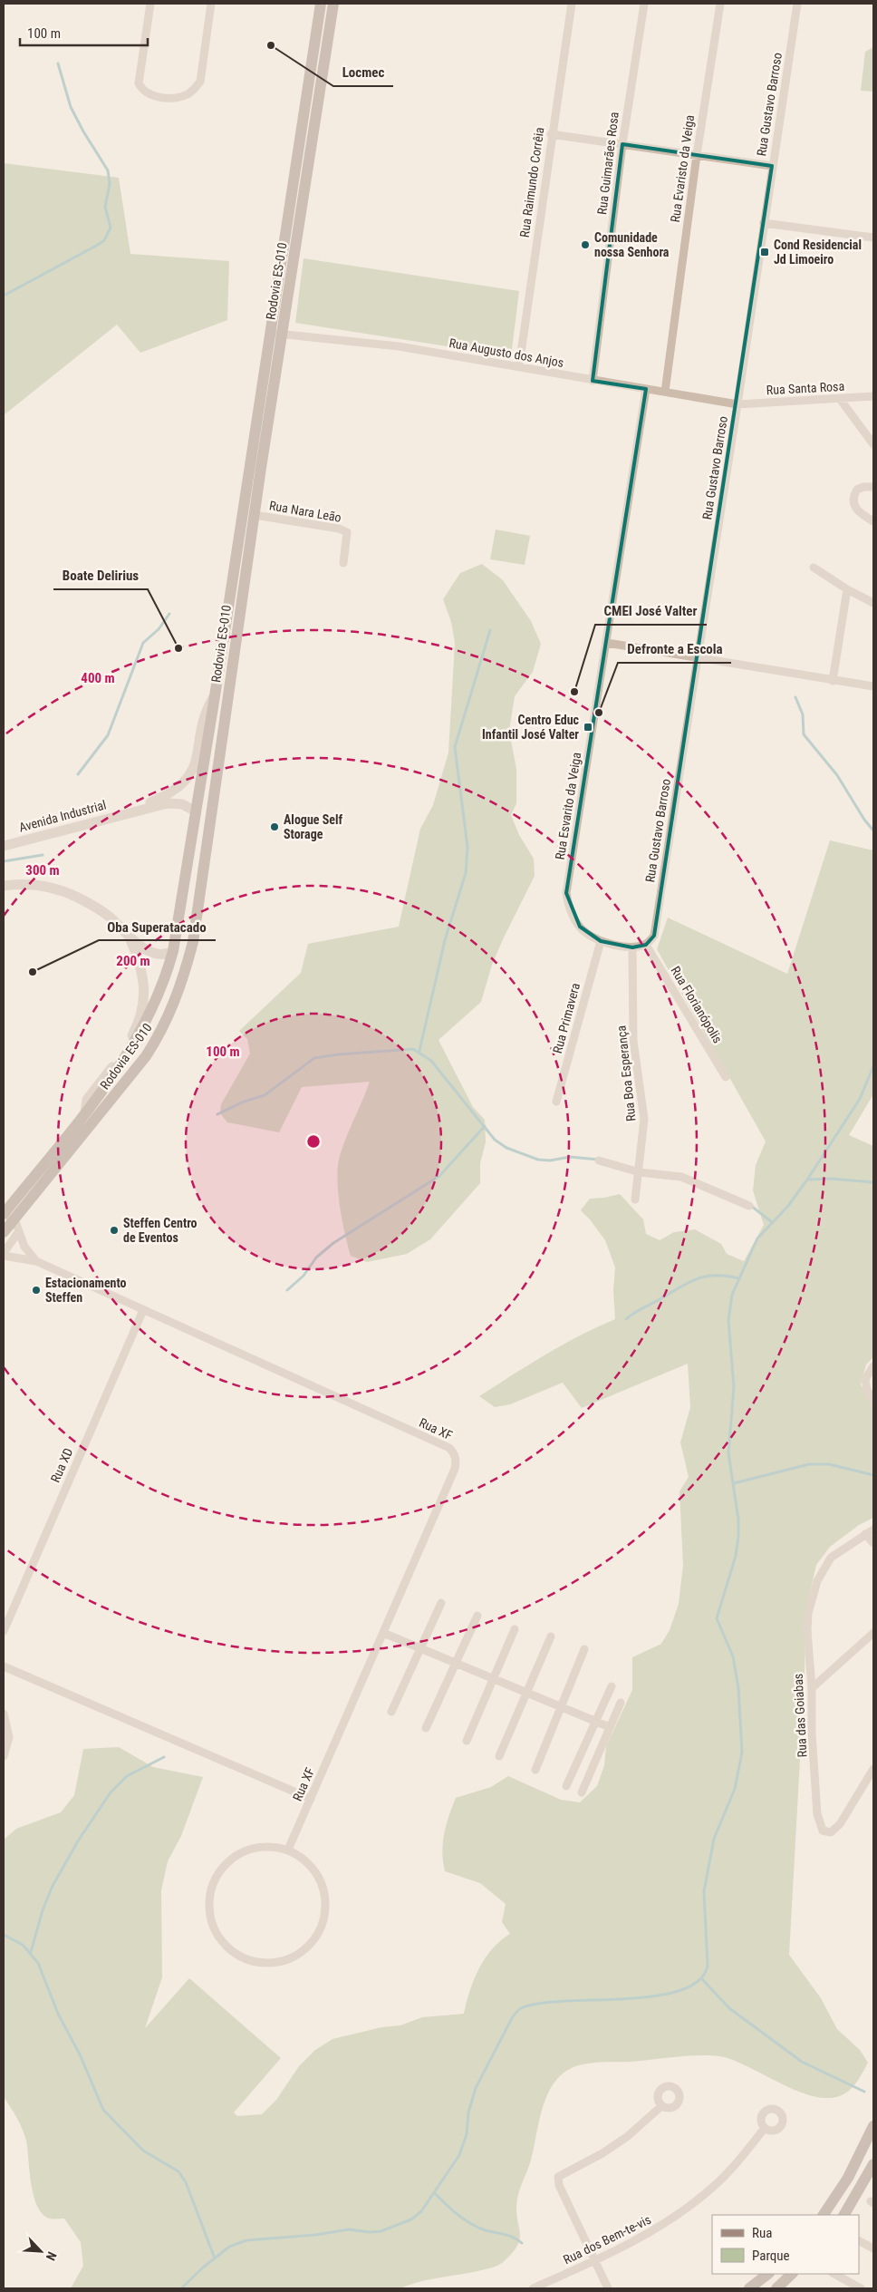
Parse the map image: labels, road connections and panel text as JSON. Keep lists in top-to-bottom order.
{
  "streets": {
    "main road": ["Rodovia ES-010"],
    "street": [
      "Rua Gustavo Barroso",
      "Rua Guimarães Rosa",
      "Rua Evaristo da Veiga",
      "Rua Raimundo Corrêia",
      "Rua Augusto dos Anjos",
      "Rua Santa Rosa",
      "Rua Nara Leão",
      "Rua Esvarito da Veiga",
      "Avenida Industrial",
      "Rua Florianópolis",
      "Rua Primavera",
      "Rua Boa Esperança",
      "Rua XF",
      "Rua XD",
      "Rua das Goiabas",
      "Rua dos Bem-te-vis"
    ]
  },
  "crossings": [
    ["Rua Gustavo Barroso", "Rua Augusto dos Anjos"],
    ["Rua Gustavo Barroso", "Rua Santa Rosa"],
    ["Rua Gustavo Barroso", "Rua Esvarito da Veiga"],
    ["Rua Gustavo Barroso", "Rua Florianópolis"],
    ["Rua Guimarães Rosa", "Rua Augusto dos Anjos"],
    ["Rua Evaristo da Veiga", "Rua Augusto dos Anjos"],
    ["Rua Raimundo Corrêia", "Rua Augusto dos Anjos"],
    ["Rodovia ES-010", "Rua Augusto dos Anjos"],
    ["Rodovia ES-010", "Rua Nara Leão"],
    ["Rodovia ES-010", "Avenida Industrial"],
    ["Rua Augusto dos Anjos", "Rua Santa Rosa"],
    ["Rua Augusto dos Anjos", "Rua Esvarito da Veiga"],
    ["Rua Esvarito da Veiga", "Rua Florianópolis"],
    ["Rua Esvarito da Veiga", "Rua Primavera"],
    ["Rua Esvarito da Veiga", "Rua Boa Esperança"],
    ["Rua XF", "Rua XD"]
  ],
  "places": {
    "other": [
      "Locmec",
      "Comunidade nossa Senhora",
      "Boate Delirius",
      "CMEI José Valter",
      "Defronte a Escola",
      "Alogue Self Storage",
      "Oba Superatacado",
      "Steffen Centro de Eventos",
      "Estacionamento Steffen"
    ],
    "transit": ["Cond Residencial Jd Limoeiro", "Centro Educ Infantil José Valter"]
  },
  "legend": ["Rua", "Parque"],
  "scale_bar": "100 m",
  "north": "bottom right",
  "rings": [
    "400 m",
    "300 m",
    "200 m",
    "100 m"
  ]
}
